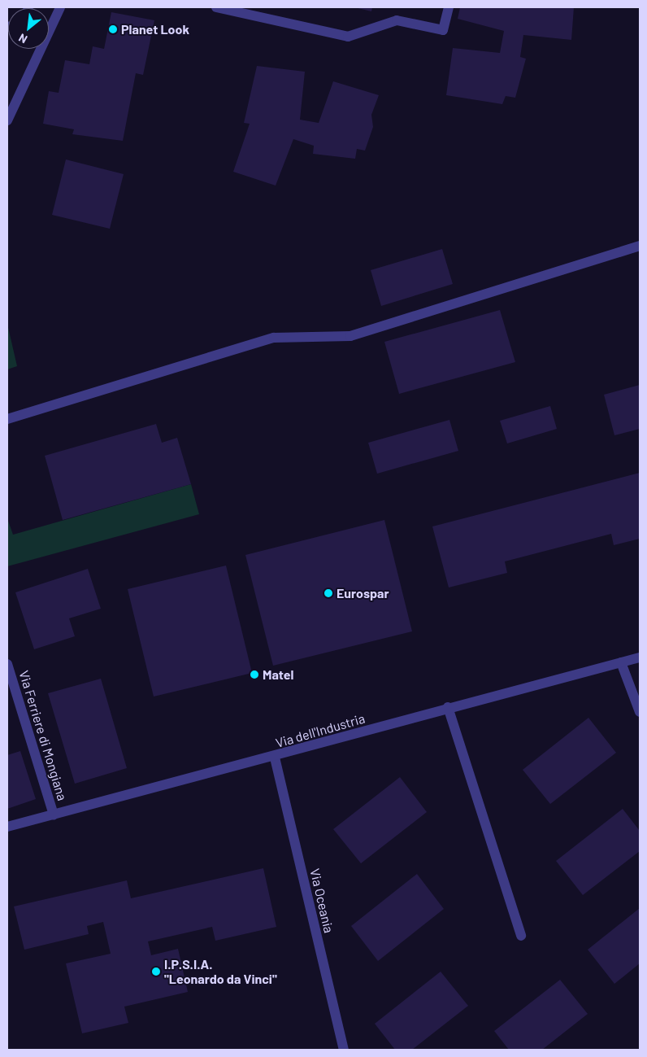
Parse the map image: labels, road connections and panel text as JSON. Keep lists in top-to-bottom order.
{
  "streets": {
    "street": ["Via dell'Industria", "Via Ferriere di Mongiana", "Via Oceania"]
  },
  "crossings": [
    ["Via dell'Industria", "Via Ferriere di Mongiana"],
    ["Via dell'Industria", "Via Oceania"]
  ],
  "places": [
    "Planet Look",
    "Eurospar",
    "Matel",
    "I.P.S.I.A. \"Leonardo da Vinci\""
  ],
  "north": "bottom left"
}
